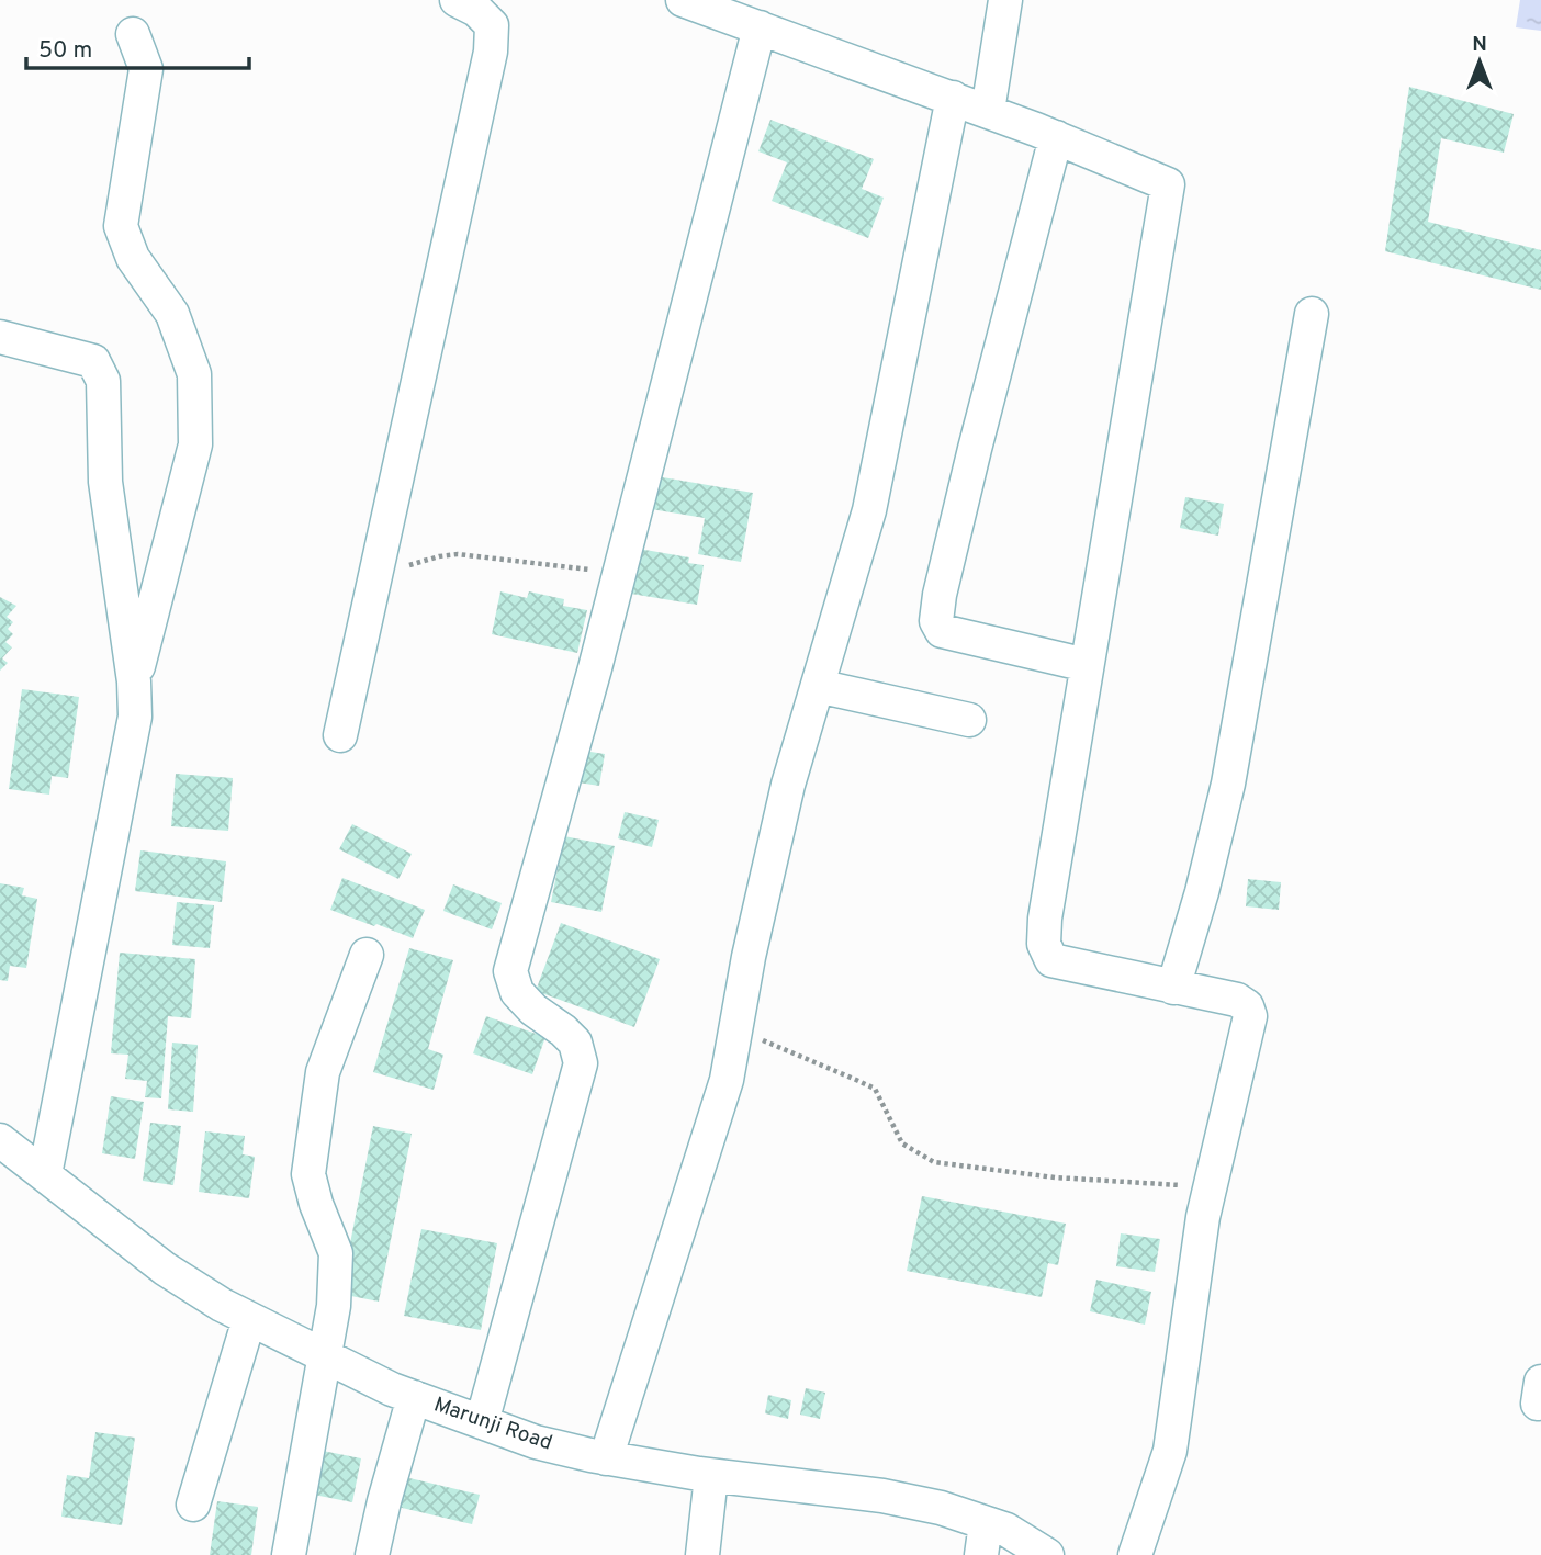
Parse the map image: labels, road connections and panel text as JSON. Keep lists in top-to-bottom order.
{
  "streets": {
    "street": ["Marunji Road"]
  },
  "scale_bar": "50 m",
  "north": "top"
}
